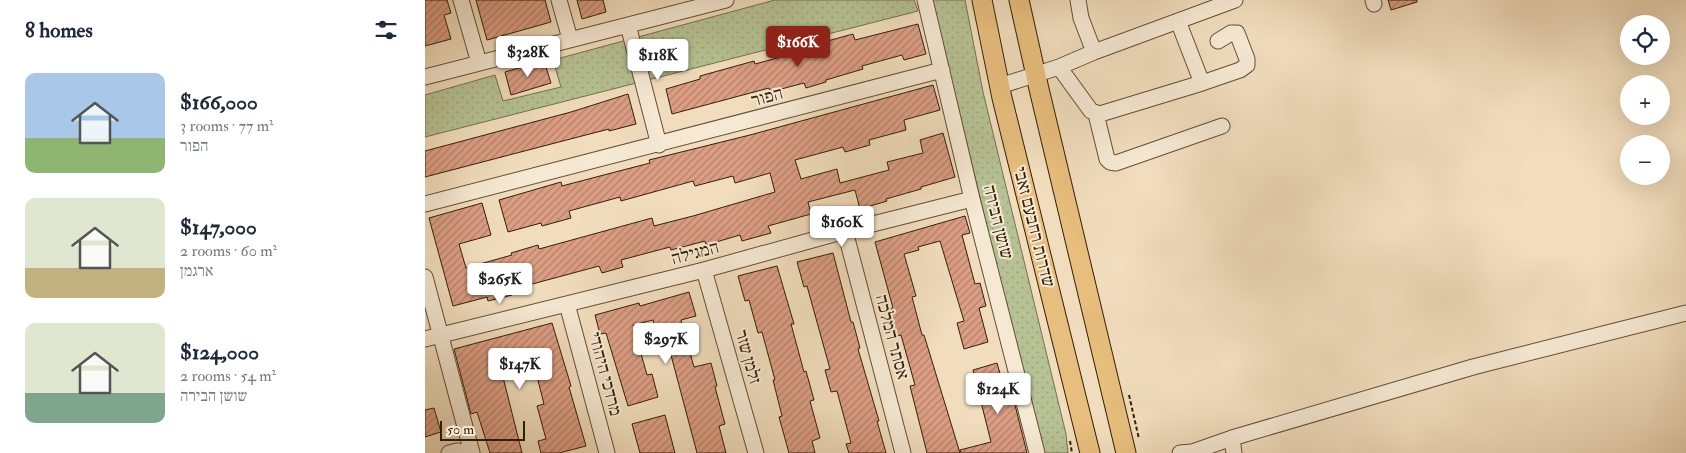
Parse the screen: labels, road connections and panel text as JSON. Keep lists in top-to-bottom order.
{
  "streets": {
    "main road": ["שדרות רחבעם זאבי"],
    "street": [
      "הפור",
      "שושן הבירה",
      "המגילה",
      "אסתר המלכה",
      "זלמן שזר",
      "מרדכי היהודי"
    ]
  },
  "crossings": [
    ["הפור", "שושן הבירה"],
    ["שושן הבירה", "המגילה"],
    ["המגילה", "אסתר המלכה"],
    ["המגילה", "זלמן שזר"],
    ["המגילה", "מרדכי היהודי"]
  ],
  "scale_bar": "50 m",
  "page": {
    "heading": "8 homes",
    "map_buttons": ["+", "−"],
    "price": [
      "$166K",
      "$328K",
      "$118K",
      "$160K",
      "$265K",
      "$297K",
      "$147K",
      "$124K"
    ],
    "list": [
      {
        "name": "$166,000",
        "note": "3 rooms · 77 m² · הפור"
      },
      {
        "name": "$147,000",
        "note": "2 rooms · 60 m² · ארגמן"
      },
      {
        "name": "$124,000",
        "note": "2 rooms · 54 m² · שושן הבירה"
      }
    ],
    "scale": "50 m"
  }
}
